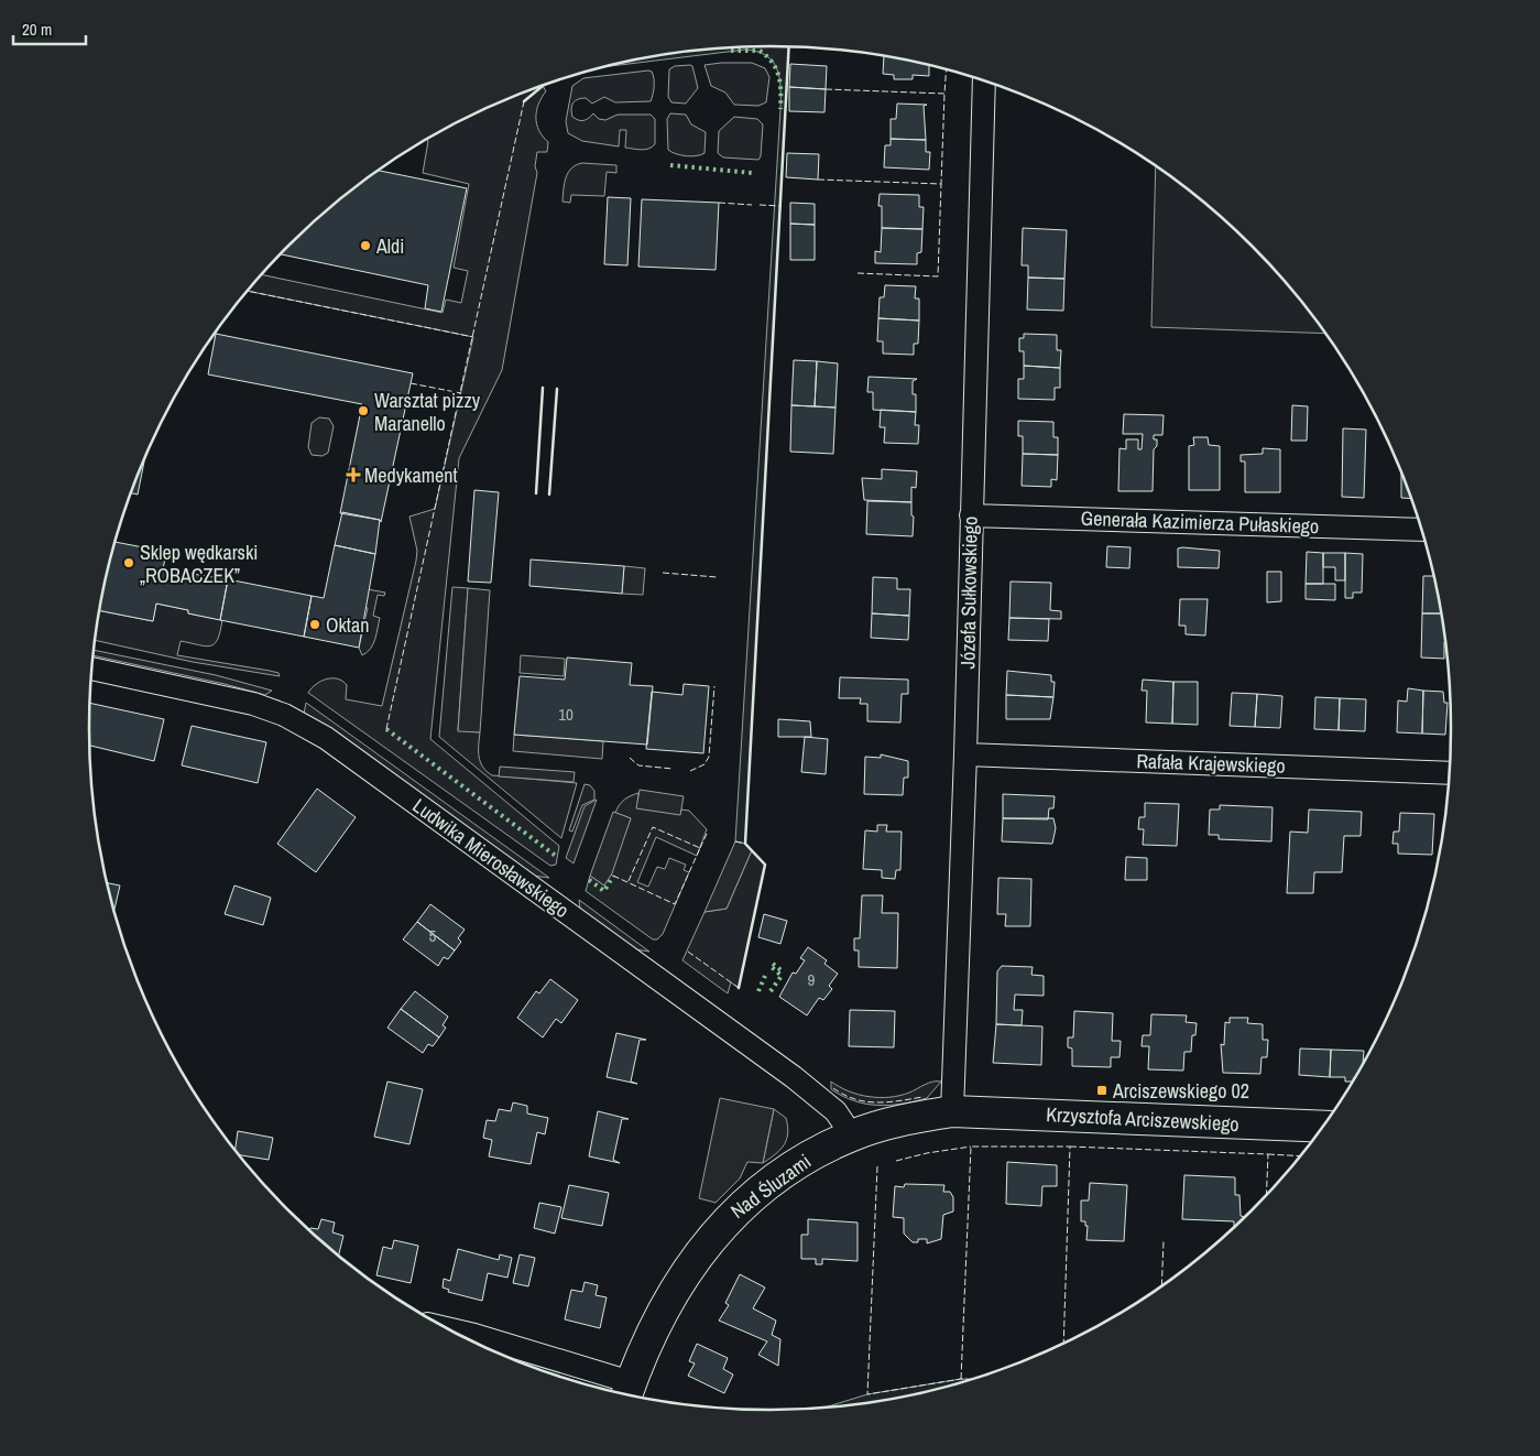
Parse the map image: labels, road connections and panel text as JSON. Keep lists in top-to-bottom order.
{
  "streets": {
    "street": [
      "Generała Kazimierza Pułaskiego",
      "Józefa Sułkowskiego",
      "Rafała Krajewskiego",
      "Ludwika Mierosławskiego",
      "Krzysztofa Arciszewskiego",
      "Nad Śluzami"
    ]
  },
  "crossings": [
    ["Generała Kazimierza Pułaskiego", "Józefa Sułkowskiego"],
    ["Józefa Sułkowskiego", "Rafała Krajewskiego"],
    ["Józefa Sułkowskiego", "Krzysztofa Arciszewskiego"],
    ["Józefa Sułkowskiego", "Nad Śluzami"],
    ["Ludwika Mierosławskiego", "Nad Śluzami"],
    ["Krzysztofa Arciszewskiego", "Nad Śluzami"]
  ],
  "places": {
    "other": [
      "Aldi",
      "Warsztat pizzy Maranello",
      "Sklep wędkarski „ROBACZEK”",
      "Oktan"
    ],
    "health": ["Medykament"],
    "transit": ["Arciszewskiego 02"]
  },
  "house_numbers": ["10", "5", "9"],
  "scale_bar": "20 m"
}
